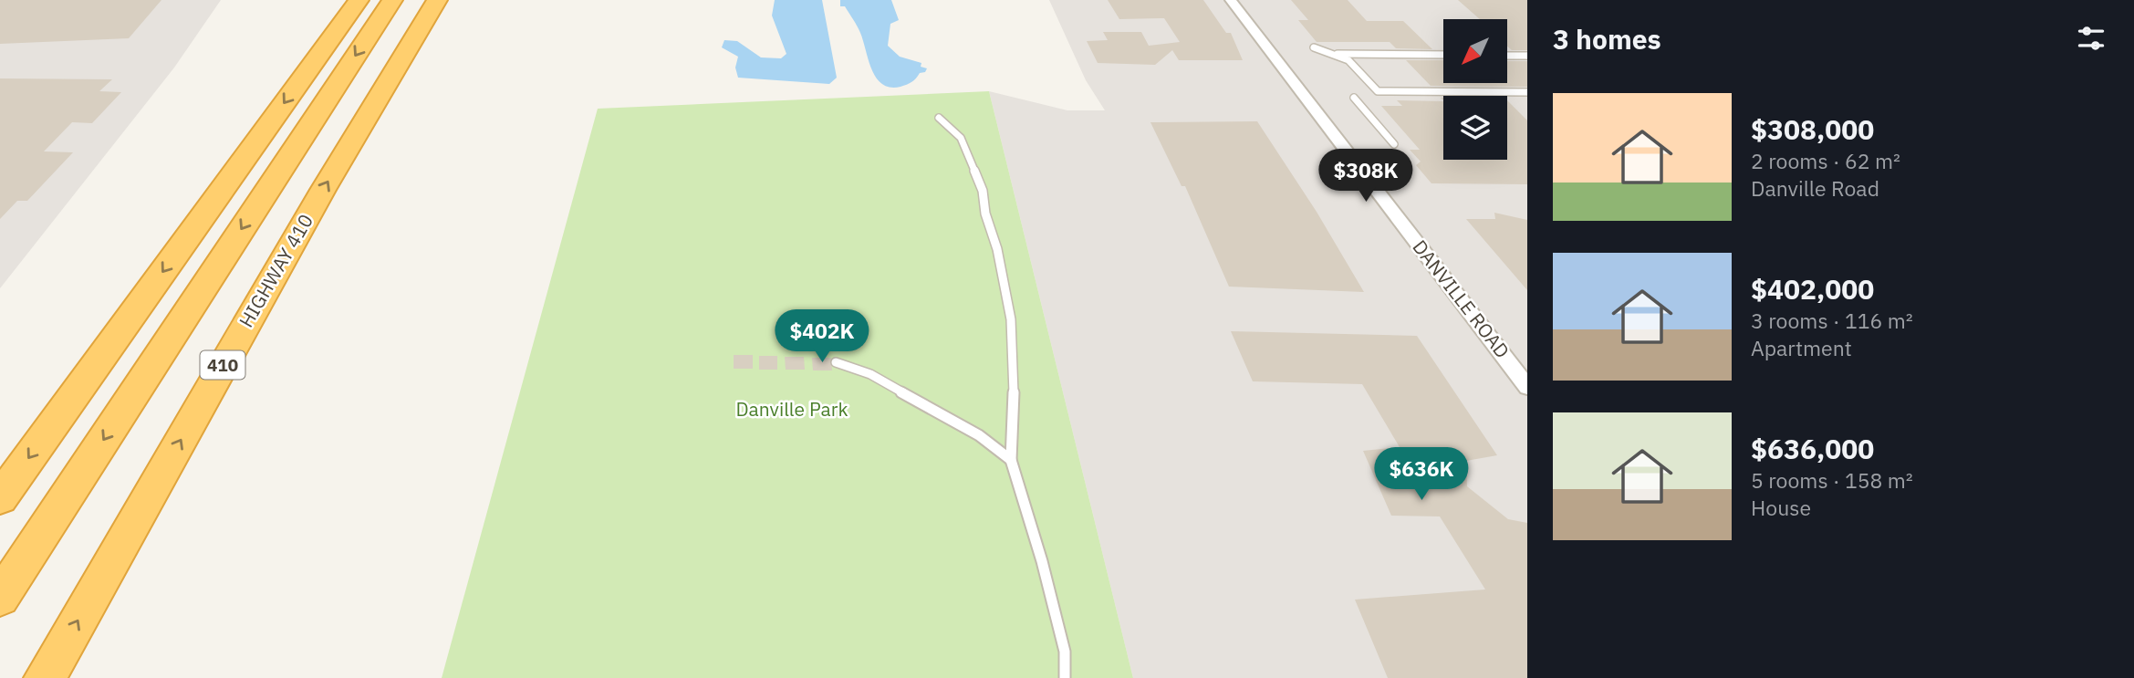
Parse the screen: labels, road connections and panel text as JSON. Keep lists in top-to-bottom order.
{
  "streets": {
    "highway": ["HIGHWAY 410", "410"],
    "street": ["DANVILLE ROAD"]
  },
  "parks": ["Danville Park"],
  "north": "bottom left",
  "page": {
    "heading": "3 homes",
    "list": [
      {
        "name": "$308,000",
        "note": "2 rooms · 62 m² · Danville Road"
      },
      {
        "name": "$402,000",
        "note": "3 rooms · 116 m² · Apartment"
      },
      {
        "name": "$636,000",
        "note": "5 rooms · 158 m² · House"
      }
    ],
    "price": ["$308K", "$402K", "$636K"]
  }
}
